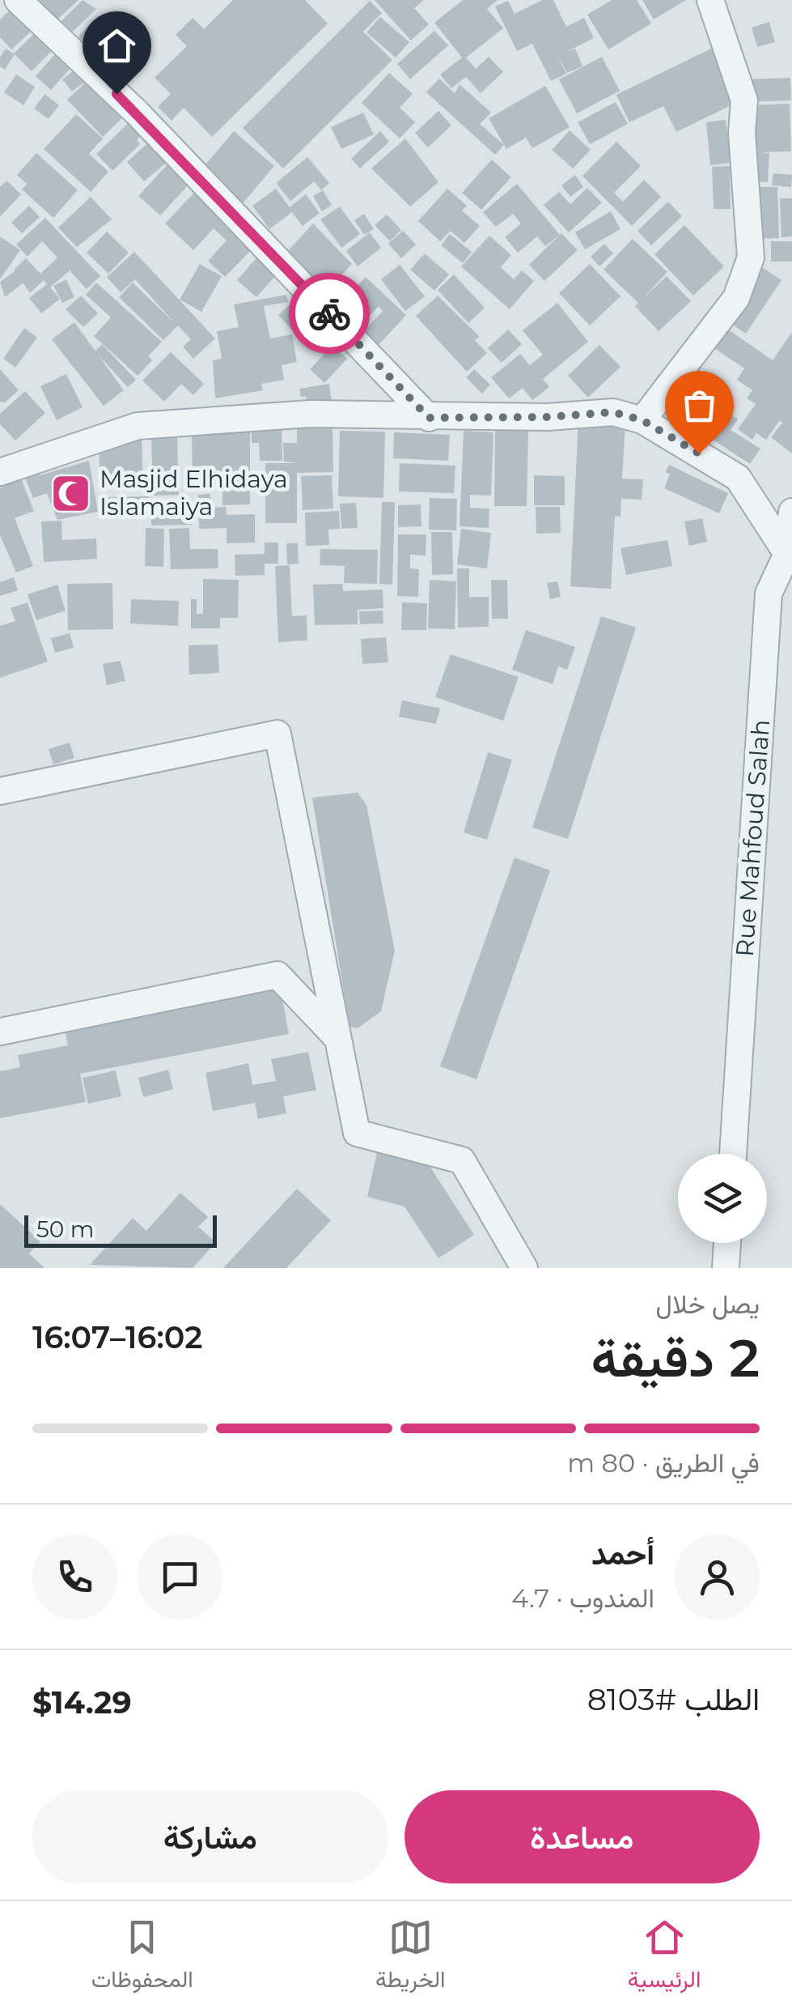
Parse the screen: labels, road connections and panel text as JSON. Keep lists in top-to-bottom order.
{
  "streets": {
    "street": ["Rue Mahfoud Salah"]
  },
  "places": {
    "mosque": ["Masjid Elhidaya Islamaiya"]
  },
  "scale_bar": "50 m",
  "page": {
    "scale": "50 m",
    "heading": ["2 دقيقة", "يصل خلال", "16:02–16:07"],
    "panel": [
      "أحمد",
      "المندوب · 4.7",
      "الطلب #8103",
      "$14.29"
    ],
    "bar": "في الطريق · 80 m",
    "buttons": ["مساعدة", "مشاركة"],
    "tabs": ["الرئيسية", "الخريطة", "المحفوظات"]
  }
}
